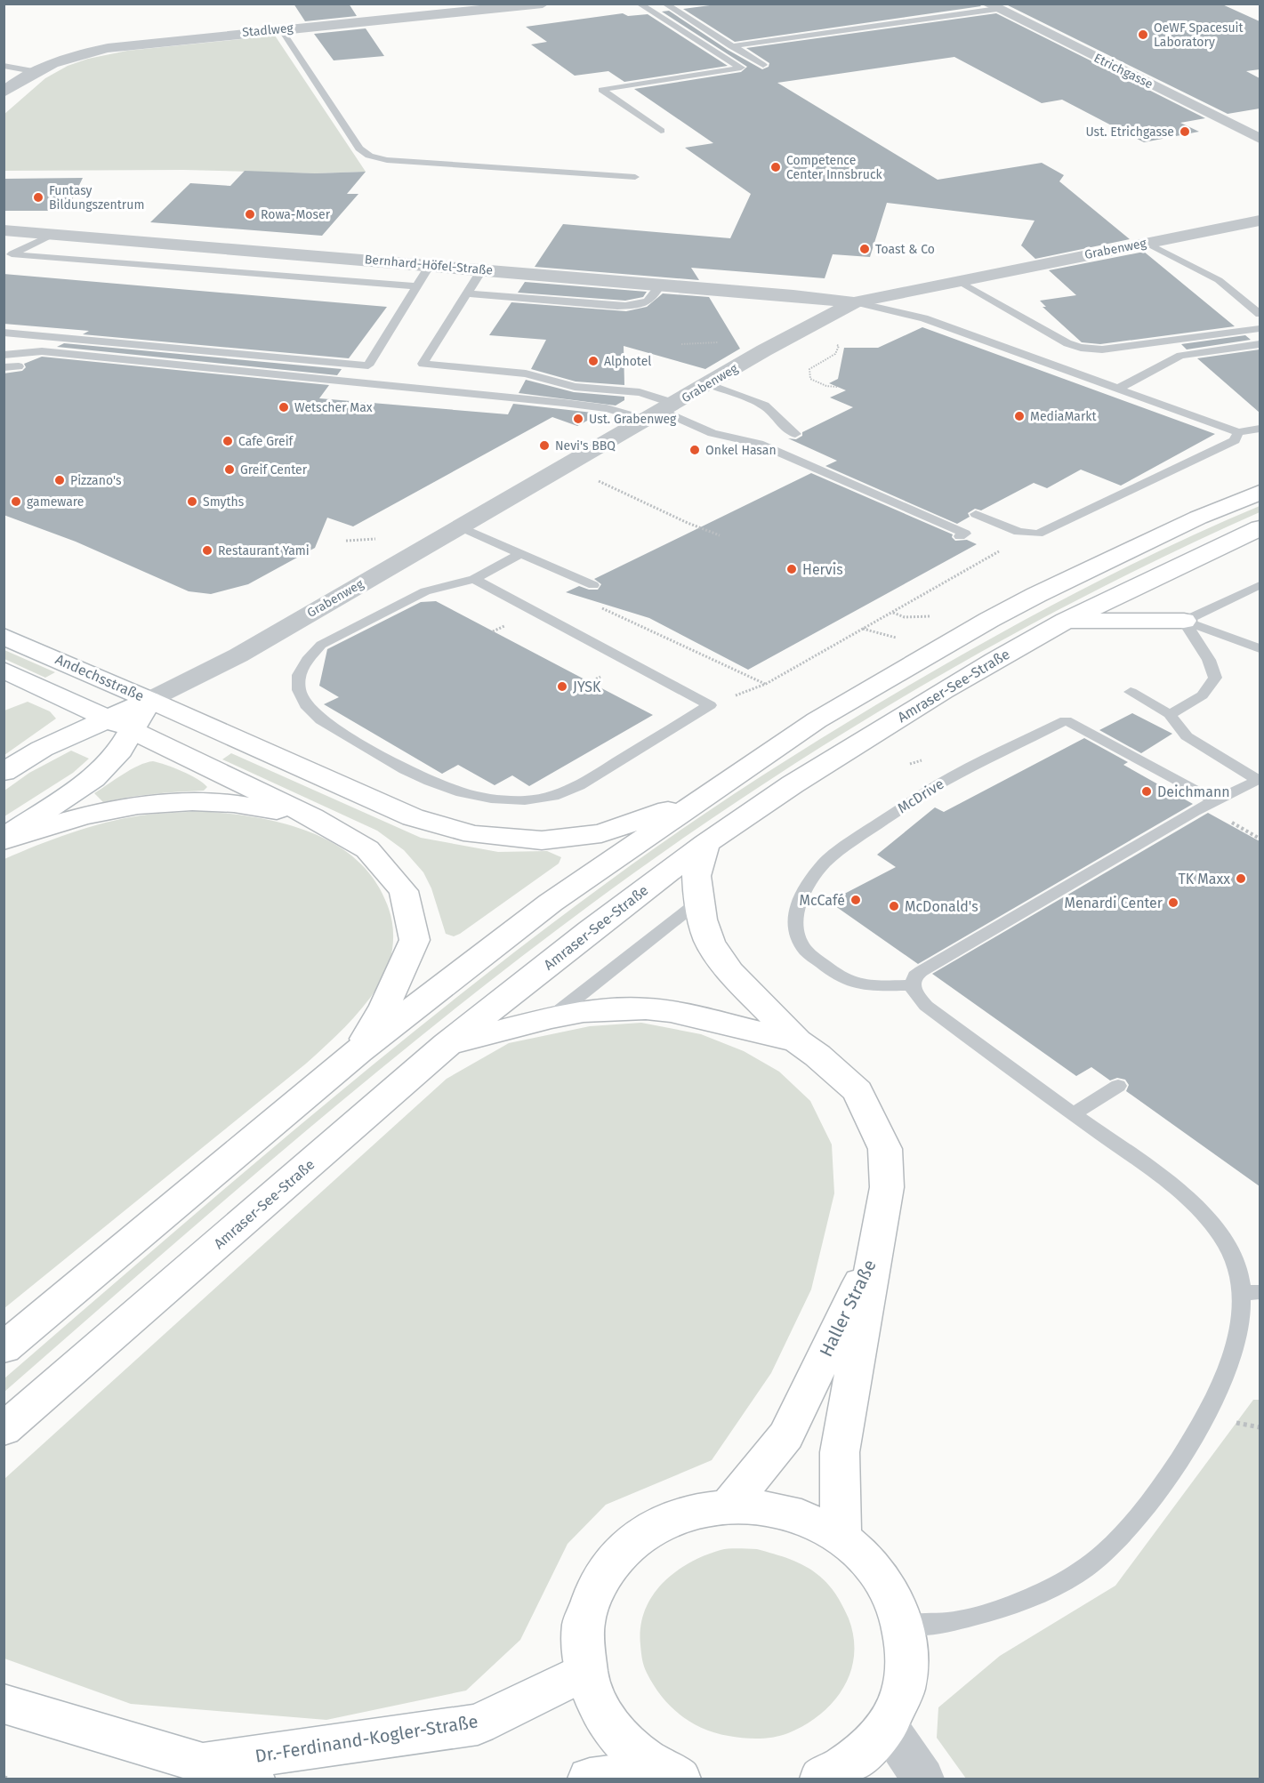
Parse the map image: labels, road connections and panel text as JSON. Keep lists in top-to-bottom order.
{
  "streets": {
    "main road": [
      "Andechsstraße",
      "Amraser-See-Straße",
      "Haller Straße",
      "Dr.-Ferdinand-Kogler-Straße"
    ],
    "street": [
      "Stadlweg",
      "Etrichgasse",
      "Grabenweg",
      "Bernhard-Höfel-Straße"
    ],
    "lane": ["McDrive"]
  },
  "crossings": [
    ["Grabenweg", "Bernhard-Höfel-Straße"],
    ["Grabenweg", "Andechsstraße"]
  ],
  "places": [
    "OeWF Spacesuit Laboratory",
    "Ust. Etrichgasse",
    "Competence Center Innsbruck",
    "Funtasy Bildungszentrum",
    "Rowa-Moser",
    "Toast & Co",
    "Alphotel",
    "Wetscher Max",
    "MediaMarkt",
    "Ust. Grabenweg",
    "Cafe Greif",
    "Nevi's BBQ",
    "Onkel Hasan",
    "Greif Center",
    "Pizzano's",
    "gameware",
    "Smyths",
    "Restaurant Yami",
    "Hervis",
    "JYSK",
    "Deichmann",
    "TK Maxx",
    "McCafé",
    "Menardi Center",
    "McDonald's"
  ]
}
